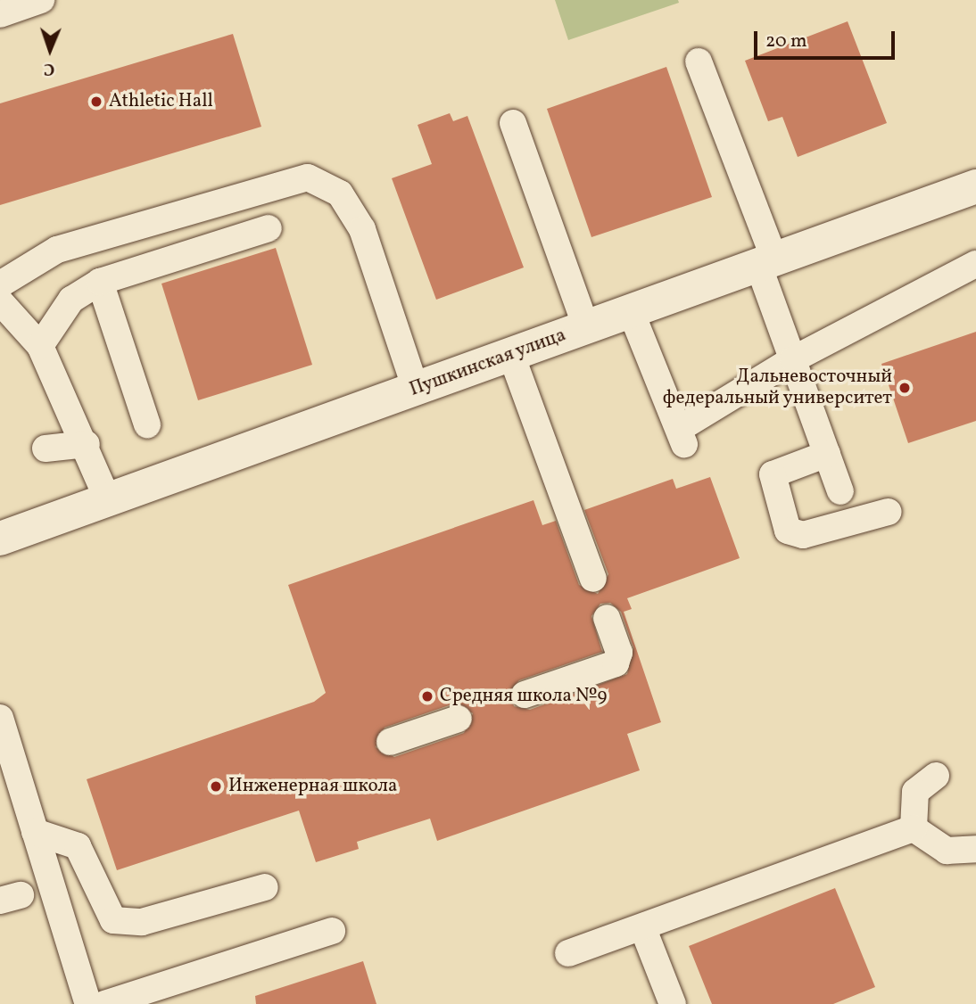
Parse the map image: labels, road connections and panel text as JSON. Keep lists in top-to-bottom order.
{
  "streets": {
    "main road": ["Пушкинская улица"]
  },
  "places": [
    "Athletic Hall",
    "Дальневосточный федеральный университет",
    "Средняя школа №9",
    "Инженерная школа"
  ],
  "scale_bar": "20 m",
  "north": "bottom"
}
